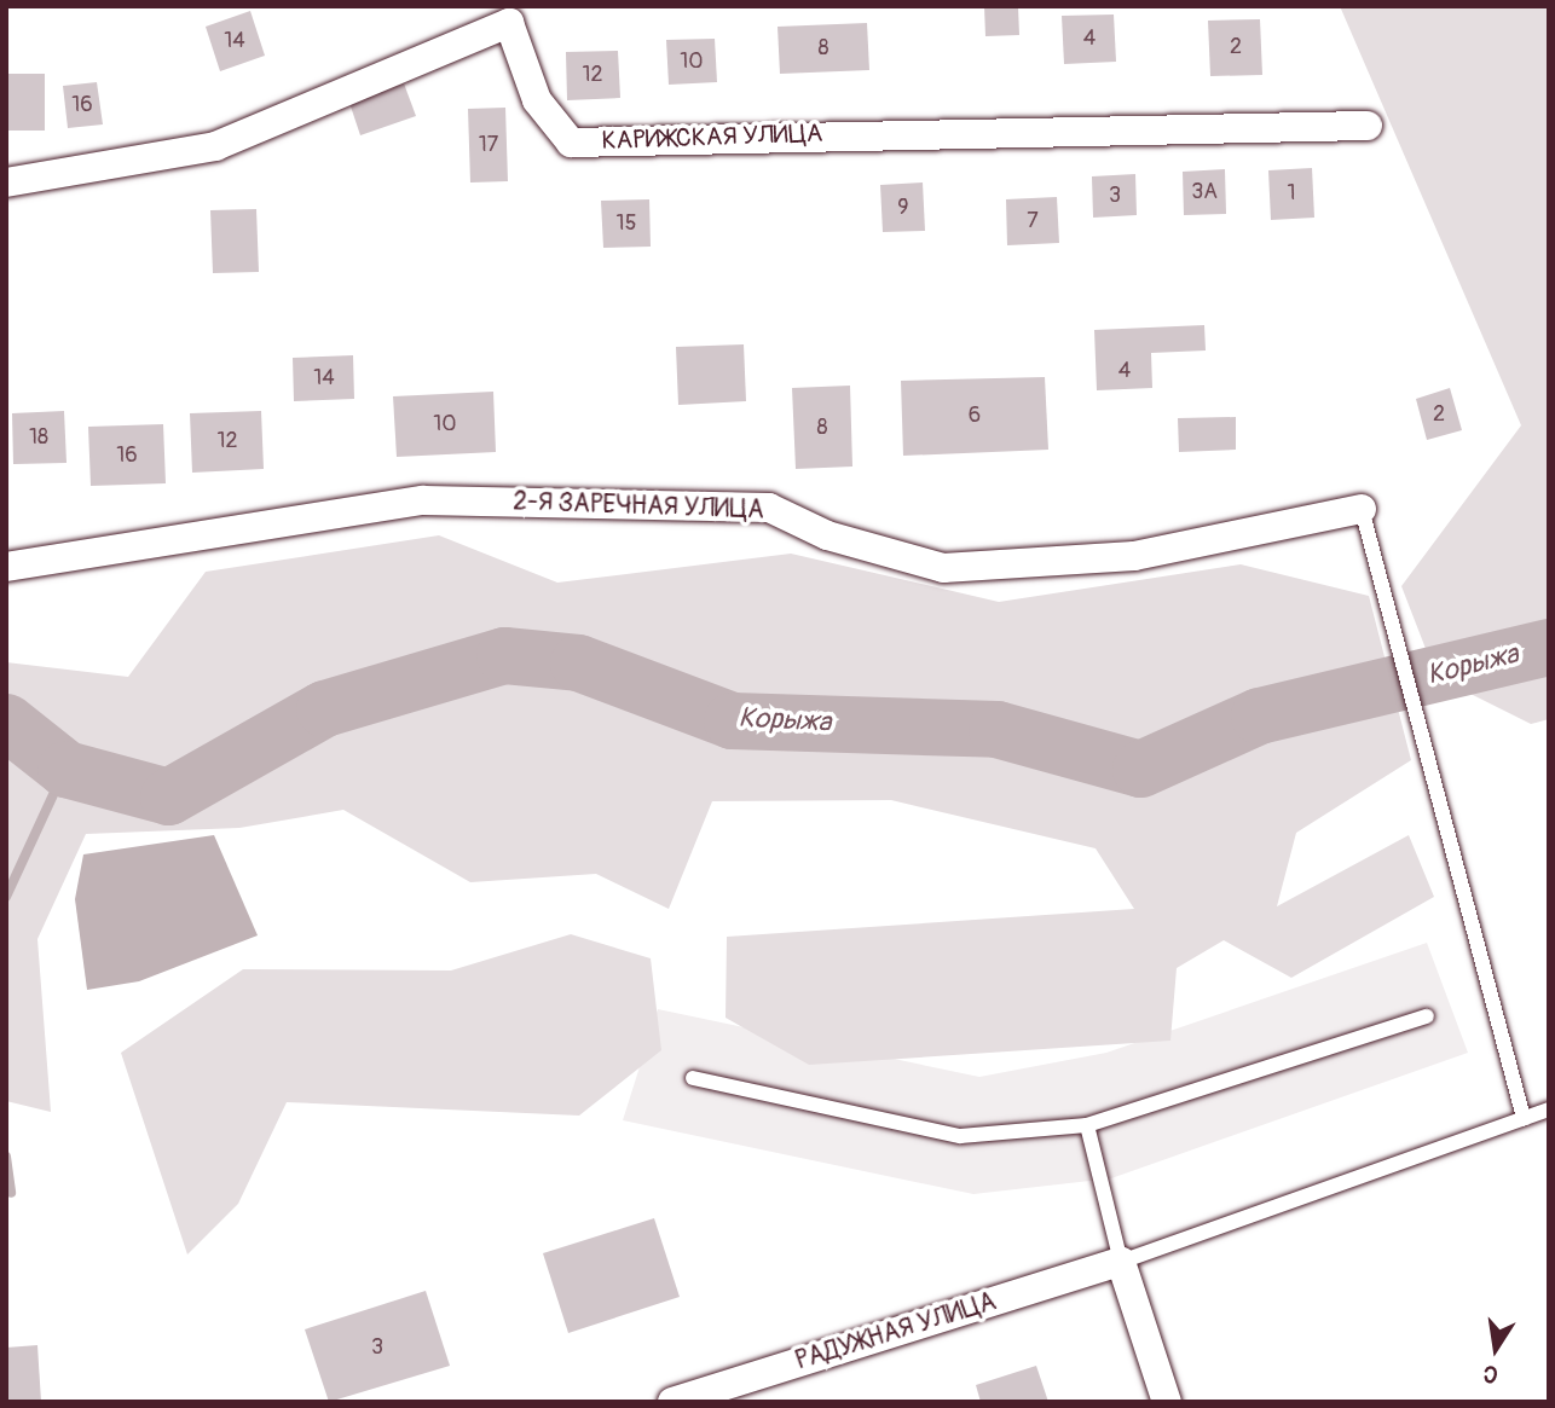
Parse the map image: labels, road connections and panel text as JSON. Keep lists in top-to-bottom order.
{
  "streets": {
    "street": ["КАРИЖСКАЯ УЛИЦА", "2-Я ЗАРЕЧНАЯ УЛИЦА", "РАДУЖНАЯ УЛИЦА"]
  },
  "water": ["Корыжа"],
  "house_numbers": [
    "4",
    "14",
    "2",
    "8",
    "10",
    "12",
    "16",
    "17",
    "3А",
    "1",
    "3",
    "9",
    "7",
    "15",
    "4",
    "14",
    "2",
    "6",
    "10",
    "8",
    "18",
    "12",
    "16",
    "3"
  ],
  "north": "bottom"
}
